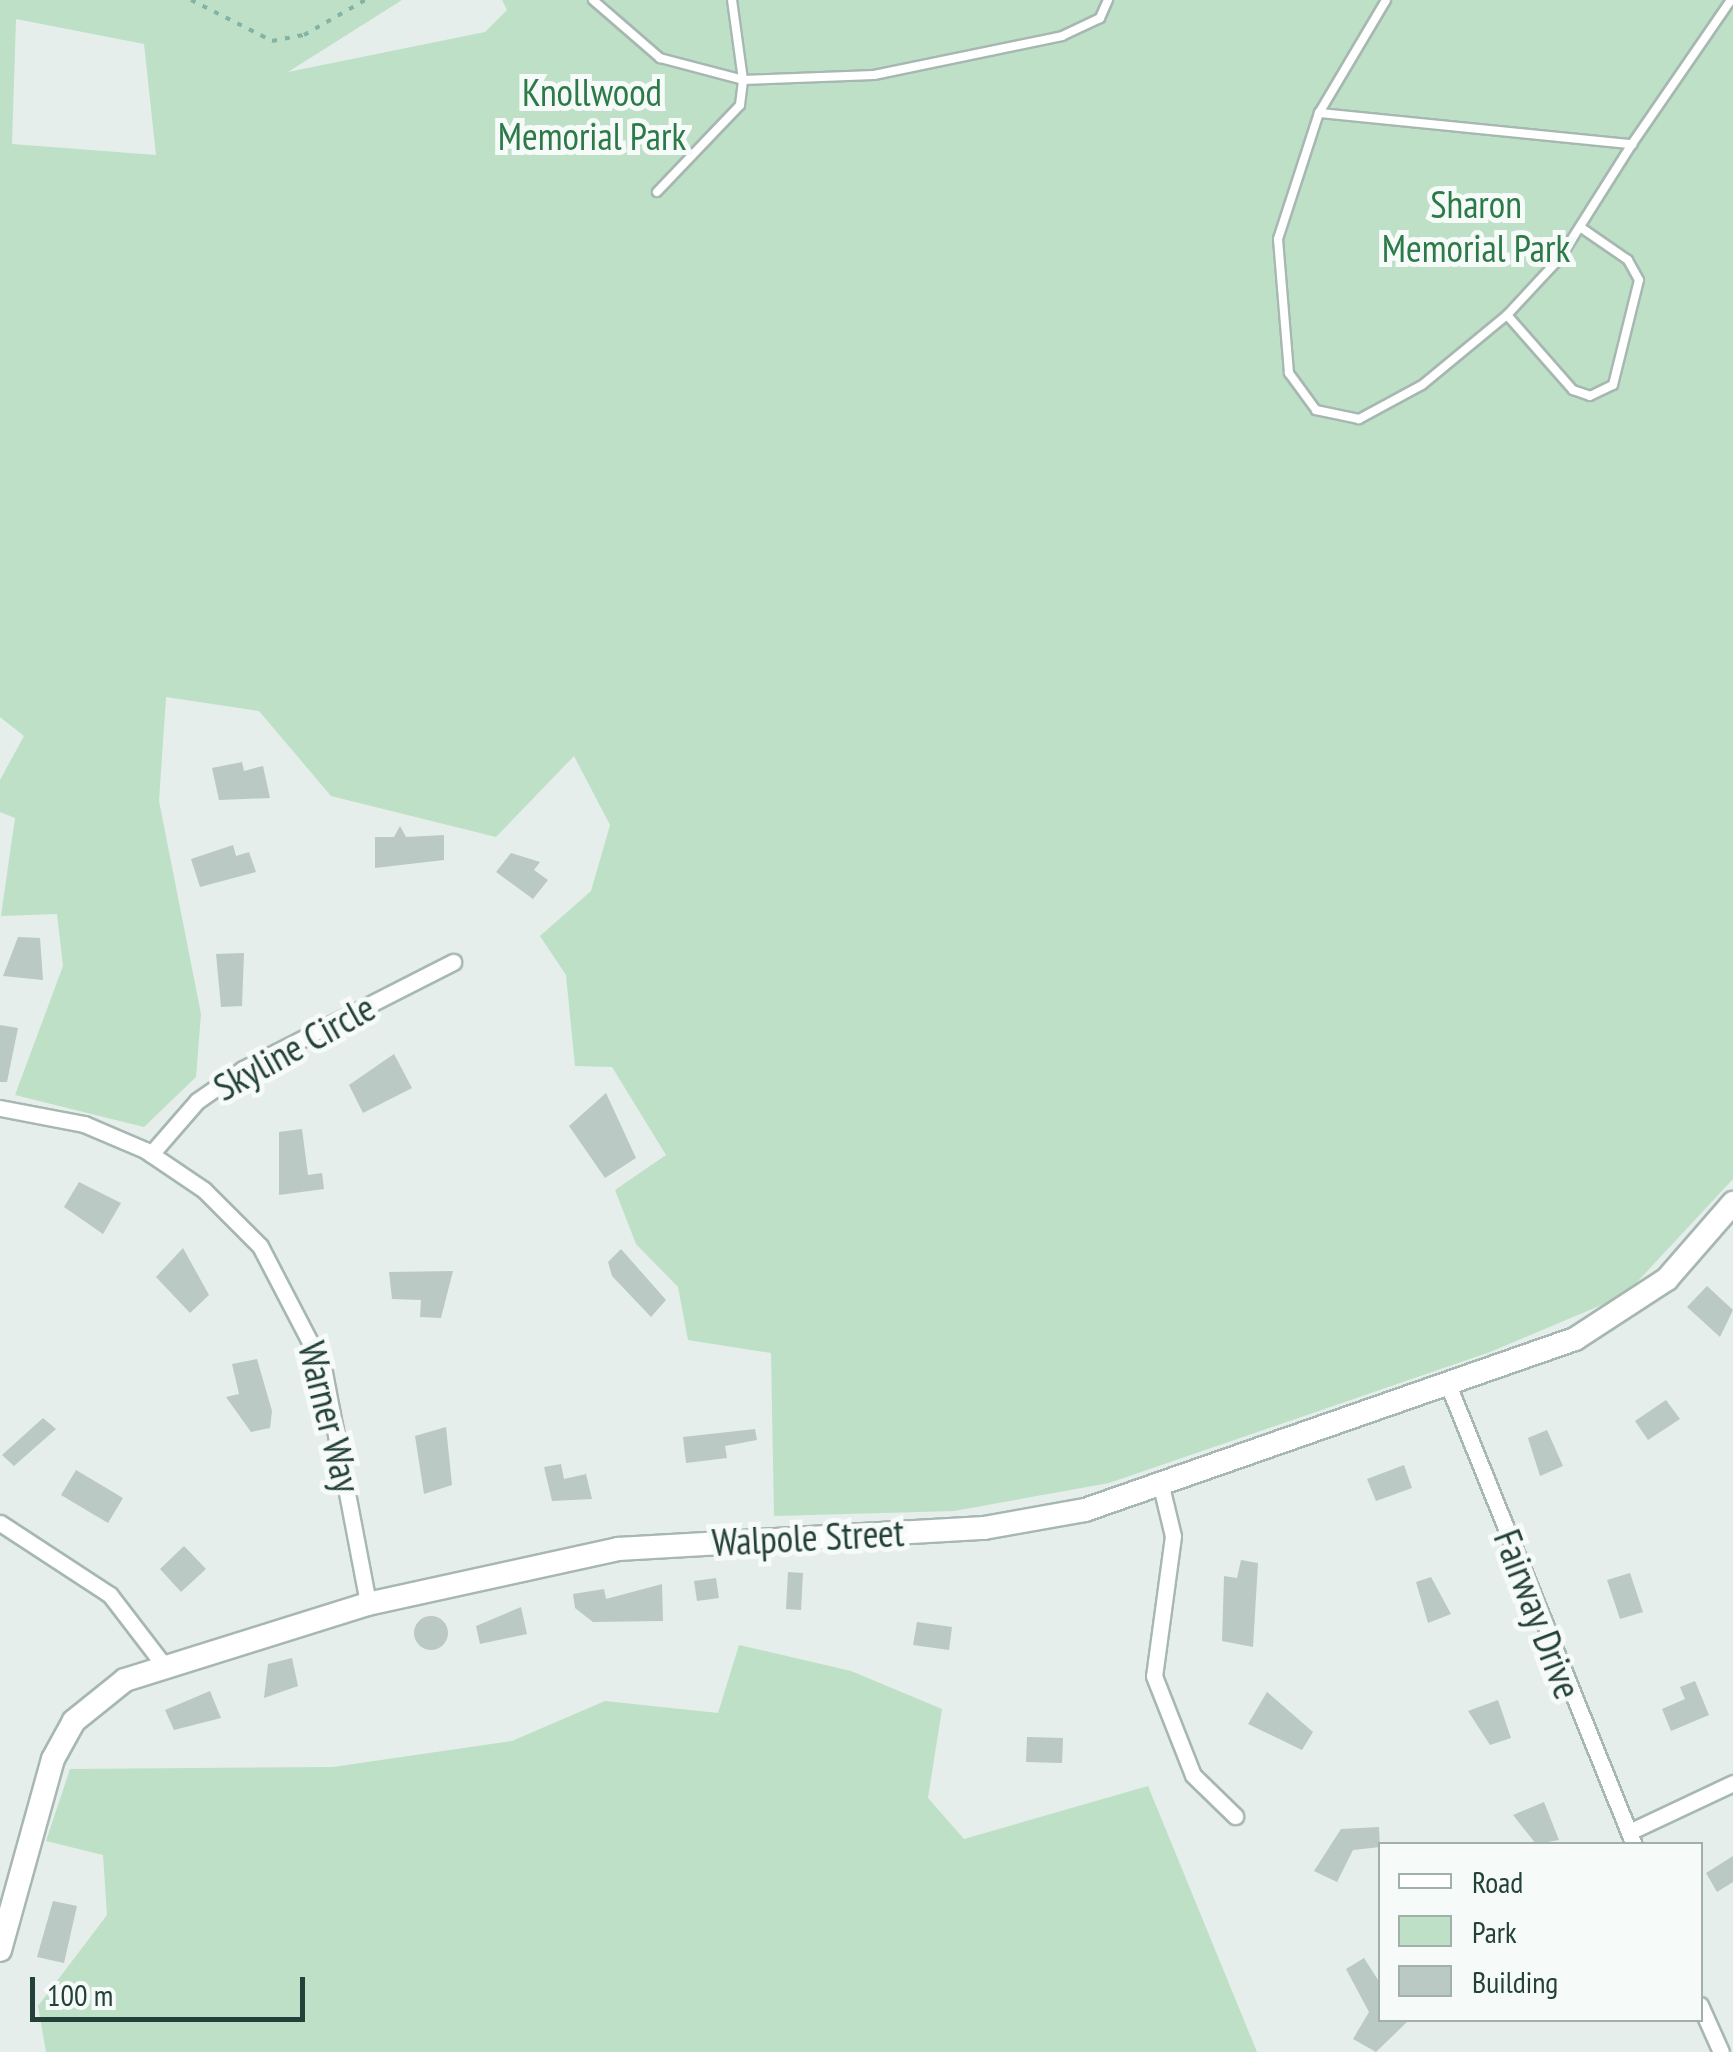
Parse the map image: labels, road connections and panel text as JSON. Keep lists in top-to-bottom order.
{
  "streets": {
    "main road": ["Walpole Street"],
    "street": ["Skyline Circle", "Warner Way", "Fairway Drive"]
  },
  "crossings": [
    ["Skyline Circle", "Warner Way"],
    ["Warner Way", "Walpole Street"],
    ["Walpole Street", "Fairway Drive"]
  ],
  "parks": ["Knollwood Memorial Park", "Sharon Memorial Park"],
  "legend": ["Road", "Park", "Building"],
  "scale_bar": "100 m"
}
